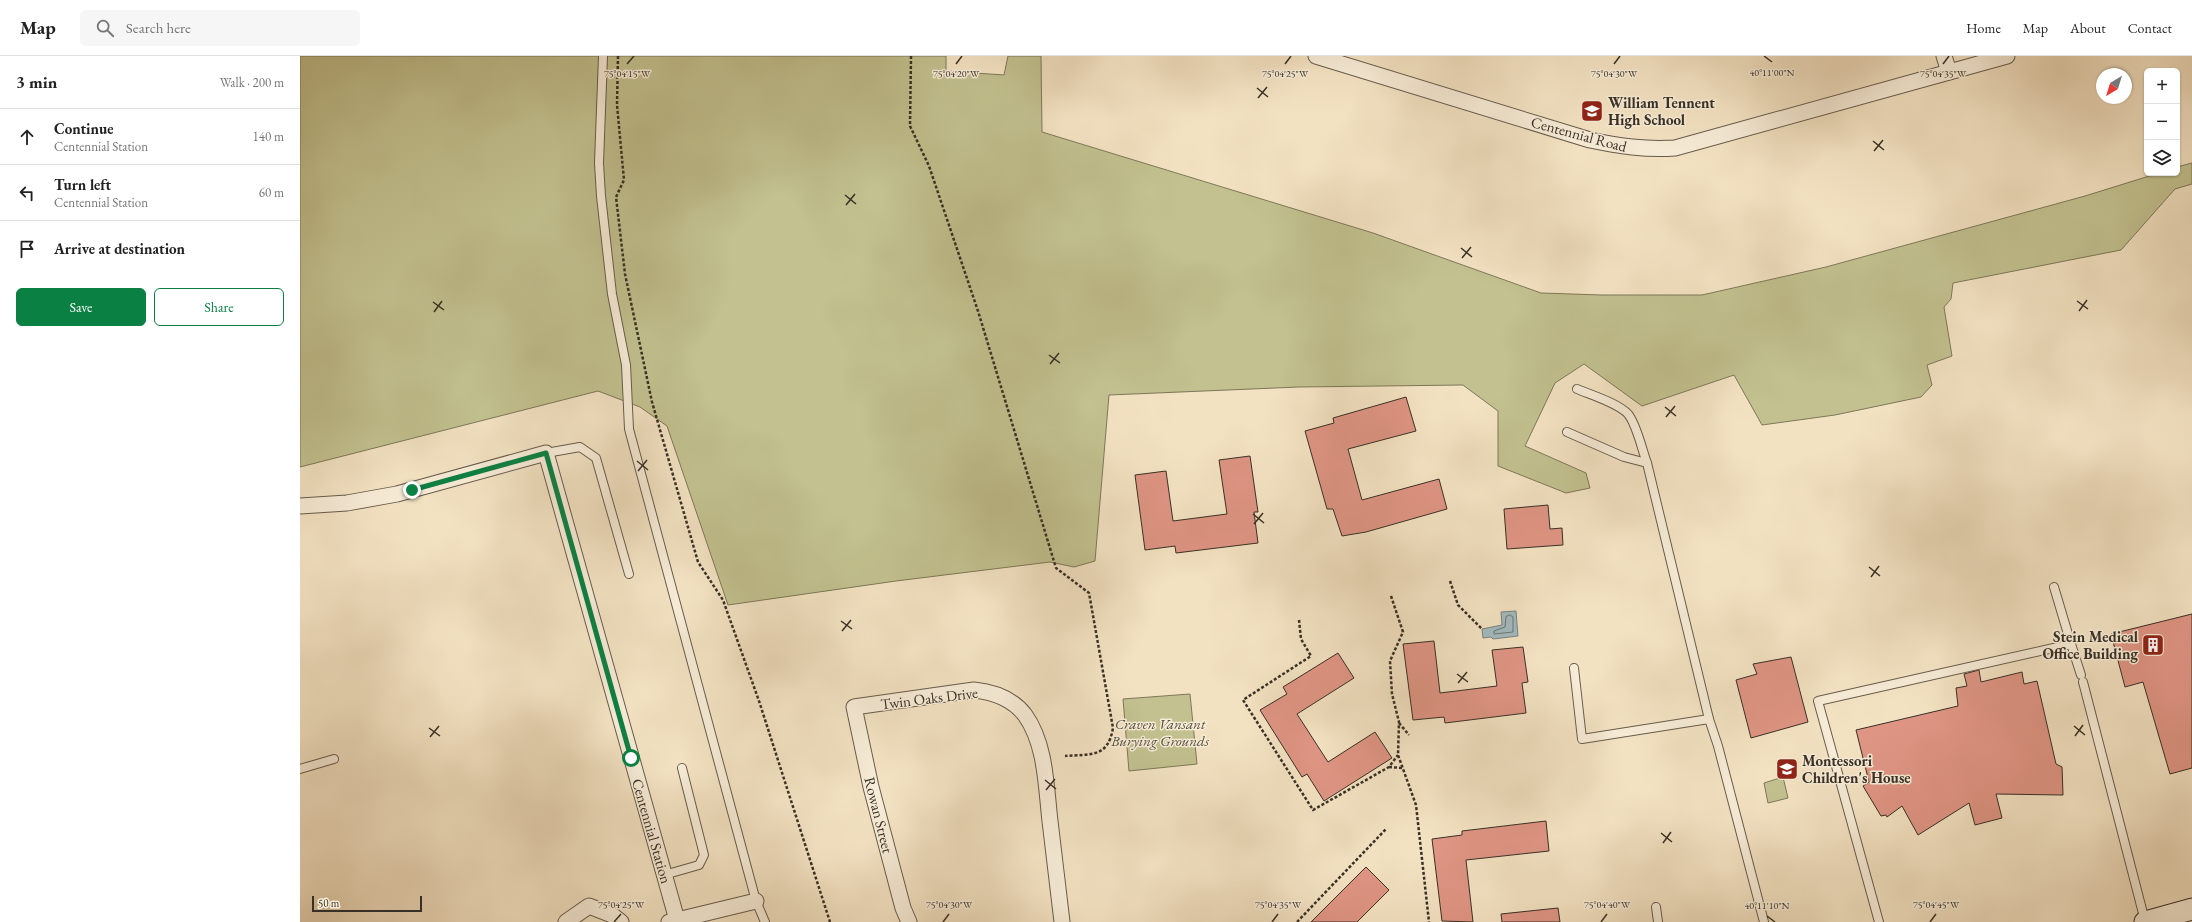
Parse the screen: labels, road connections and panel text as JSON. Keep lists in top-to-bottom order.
{
  "streets": {
    "street": [
      "Centennial Road",
      "Twin Oaks Drive",
      "Rowan Street",
      "Centennial Station"
    ]
  },
  "crossings": [
    ["Twin Oaks Drive", "Rowan Street"]
  ],
  "parks": ["Craven Vansant Burying Grounds"],
  "places": {
    "school or university": ["William Tennent High School", "Montessori Children's House"],
    "building": ["Stein Medical Office Building"]
  },
  "scale_bar": "50 m",
  "north": "bottom left",
  "page": {
    "header": "Map",
    "search": "Search here",
    "nav": [
      "Home",
      "Map",
      "About",
      "Contact"
    ],
    "heading": ["3 min", "Walk · 200 m"],
    "map_buttons": ["+", "−"],
    "list": [
      ["Continue", "Centennial Station", "140 m"],
      ["Turn left", "Centennial Station", "60 m"],
      "Arrive at destination"
    ],
    "buttons": ["Save", "Share"],
    "scale": "50 m"
  },
  "coordinates": [
    "40°11'00\"N",
    "75°04'30\"W",
    "75°04'35\"W",
    "75°04'15\"W",
    "75°04'20\"W",
    "75°04'25\"W",
    "75°04'40\"W",
    "75°04'45\"W",
    "40°11'10\"N"
  ]
}
